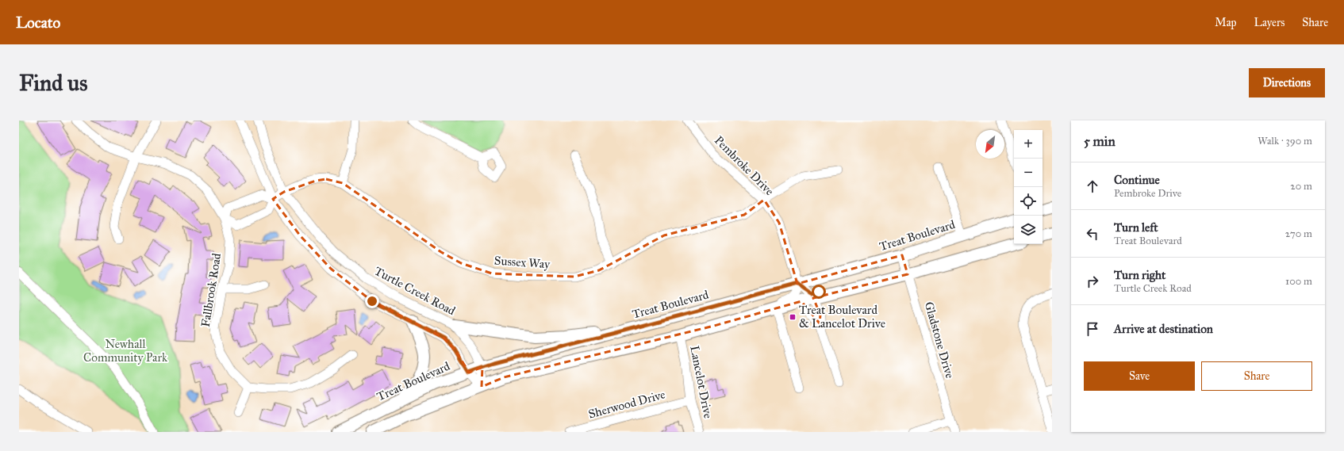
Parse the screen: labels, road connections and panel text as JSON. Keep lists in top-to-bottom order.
{
  "streets": {
    "main road": ["Treat Boulevard"],
    "street": [
      "Pembroke Drive",
      "Sussex Way",
      "Fallbrook Road",
      "Turtle Creek Road",
      "Gladstone Drive",
      "Lancelot Drive",
      "Sherwood Drive"
    ]
  },
  "crossings": [
    ["Pembroke Drive", "Treat Boulevard"],
    ["Pembroke Drive", "Sussex Way"],
    ["Treat Boulevard", "Turtle Creek Road"],
    ["Treat Boulevard", "Gladstone Drive"],
    ["Sussex Way", "Turtle Creek Road"],
    ["Lancelot Drive", "Sherwood Drive"]
  ],
  "parks": ["Newhall Community Park"],
  "places": {
    "transit": ["Treat Boulevard & Lancelot Drive"]
  },
  "north": "bottom left",
  "page": {
    "header": "Locato",
    "nav": ["Map", "Layers", "Share"],
    "buttons": [
      "Directions",
      ["Save", "Share"]
    ],
    "title": "Find us",
    "heading": ["5 min", "Walk · 390 m"],
    "map_buttons": ["+", "−"],
    "list": [
      ["Continue", "Pembroke Drive", "20 m"],
      ["Turn left", "Treat Boulevard", "270 m"],
      ["Turn right", "Turtle Creek Road", "100 m"],
      "Arrive at destination"
    ]
  }
}
